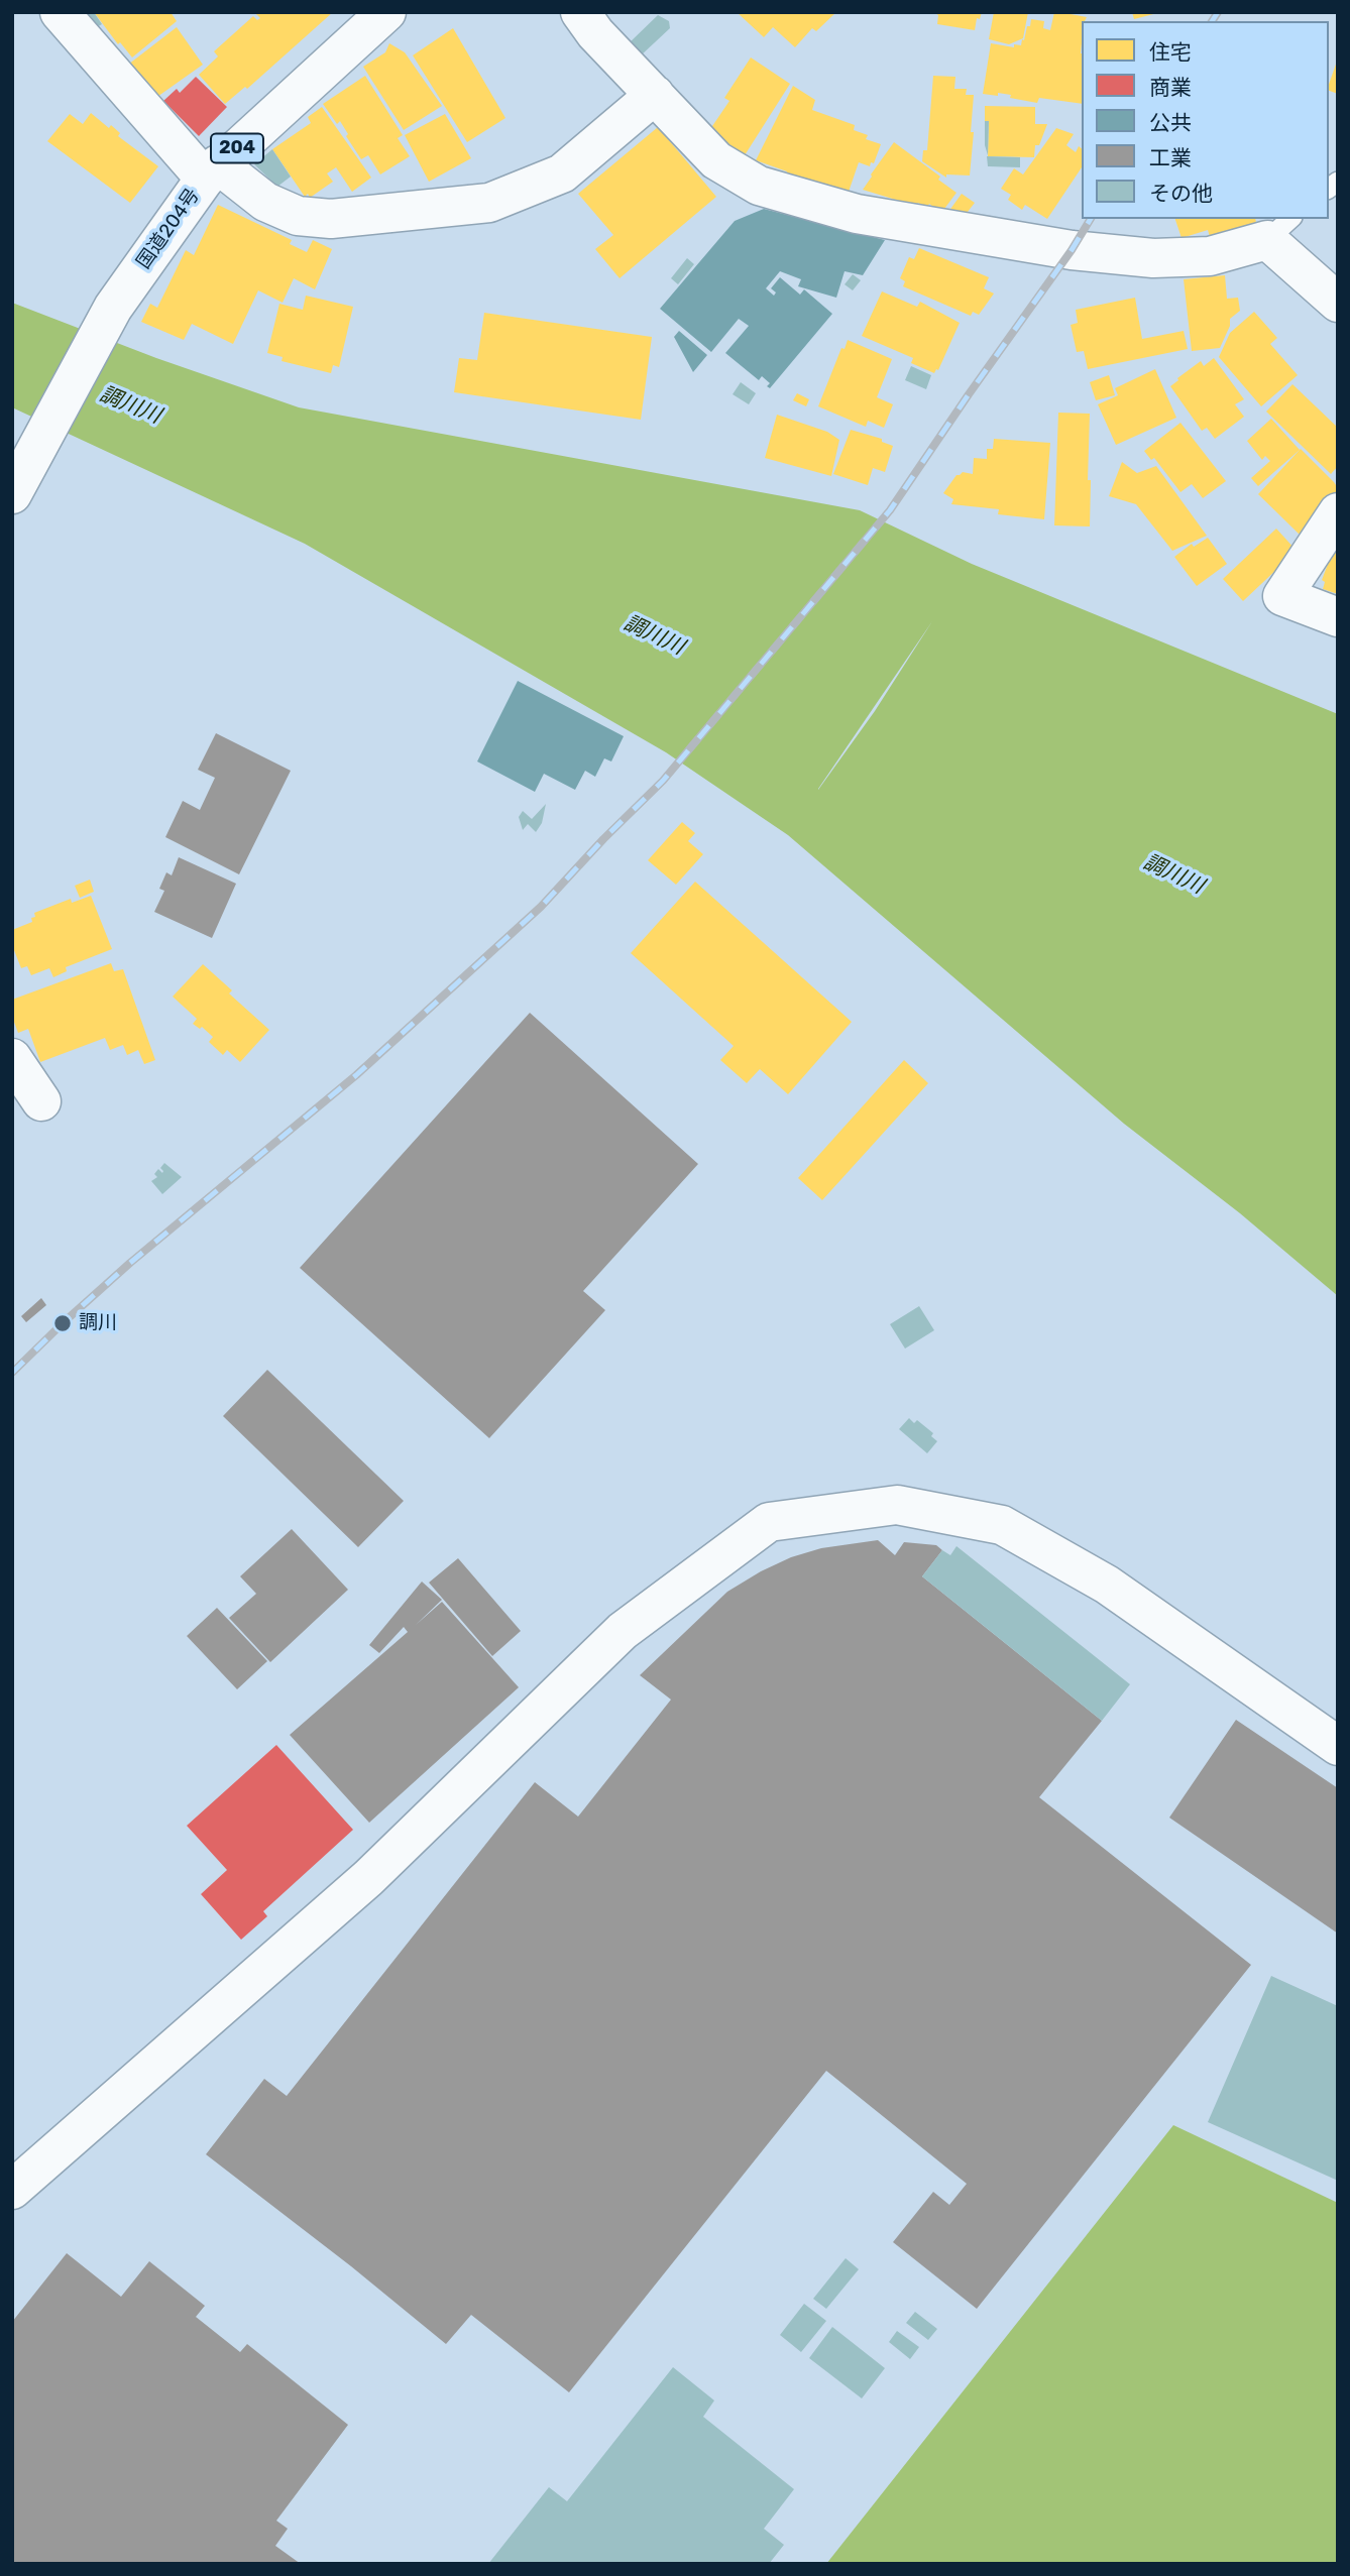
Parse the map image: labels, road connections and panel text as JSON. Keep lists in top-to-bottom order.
{
  "streets": {
    "main road": ["204", "国道204号"]
  },
  "water": ["調川川"],
  "places": ["調川"],
  "legend": [
    "住宅",
    "商業",
    "公共",
    "工業",
    "その他"
  ]
}
